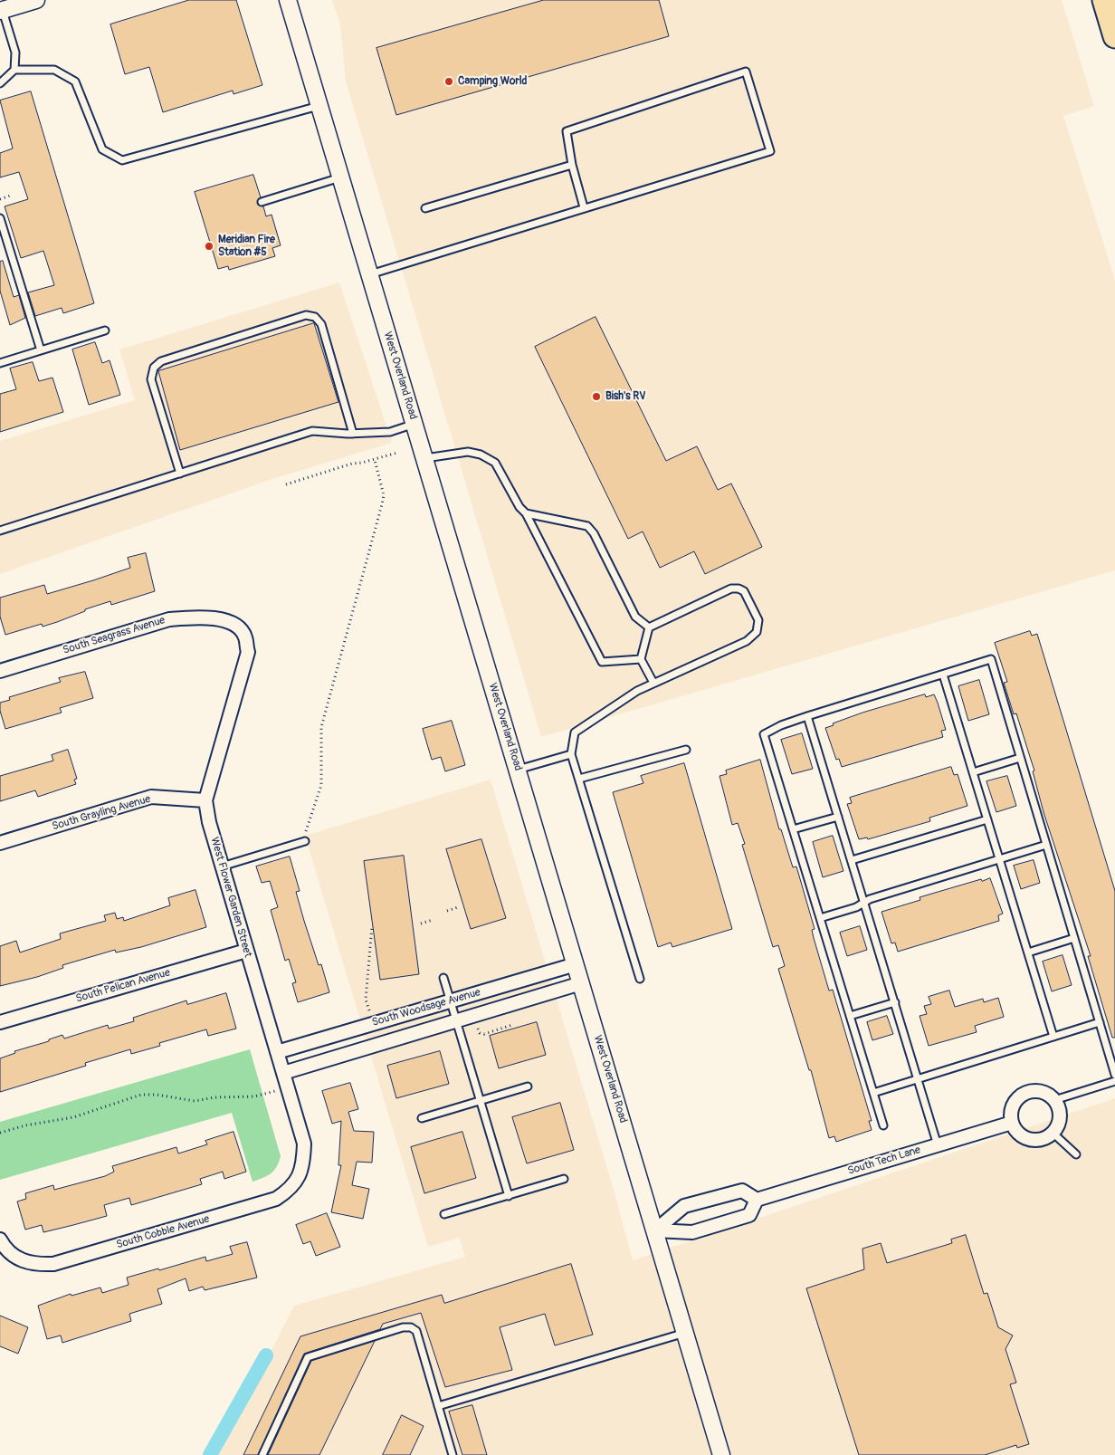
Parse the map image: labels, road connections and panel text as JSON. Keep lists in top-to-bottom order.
{
  "streets": {
    "street": [
      "West Overland Road",
      "South Seagrass Avenue",
      "South Grayling Avenue",
      "West Flower Garden Street",
      "South Pelican Avenue",
      "South Woodsage Avenue",
      "South Tech Lane",
      "South Cobble Avenue"
    ]
  },
  "crossings": [
    ["West Overland Road", "South Woodsage Avenue"],
    ["South Seagrass Avenue", "West Flower Garden Street"],
    ["South Grayling Avenue", "West Flower Garden Street"],
    ["West Flower Garden Street", "South Pelican Avenue"],
    ["West Flower Garden Street", "South Woodsage Avenue"],
    ["West Flower Garden Street", "South Cobble Avenue"]
  ],
  "places": ["Camping World", "Meridian Fire Station #5", "Bish's RV"]
}
